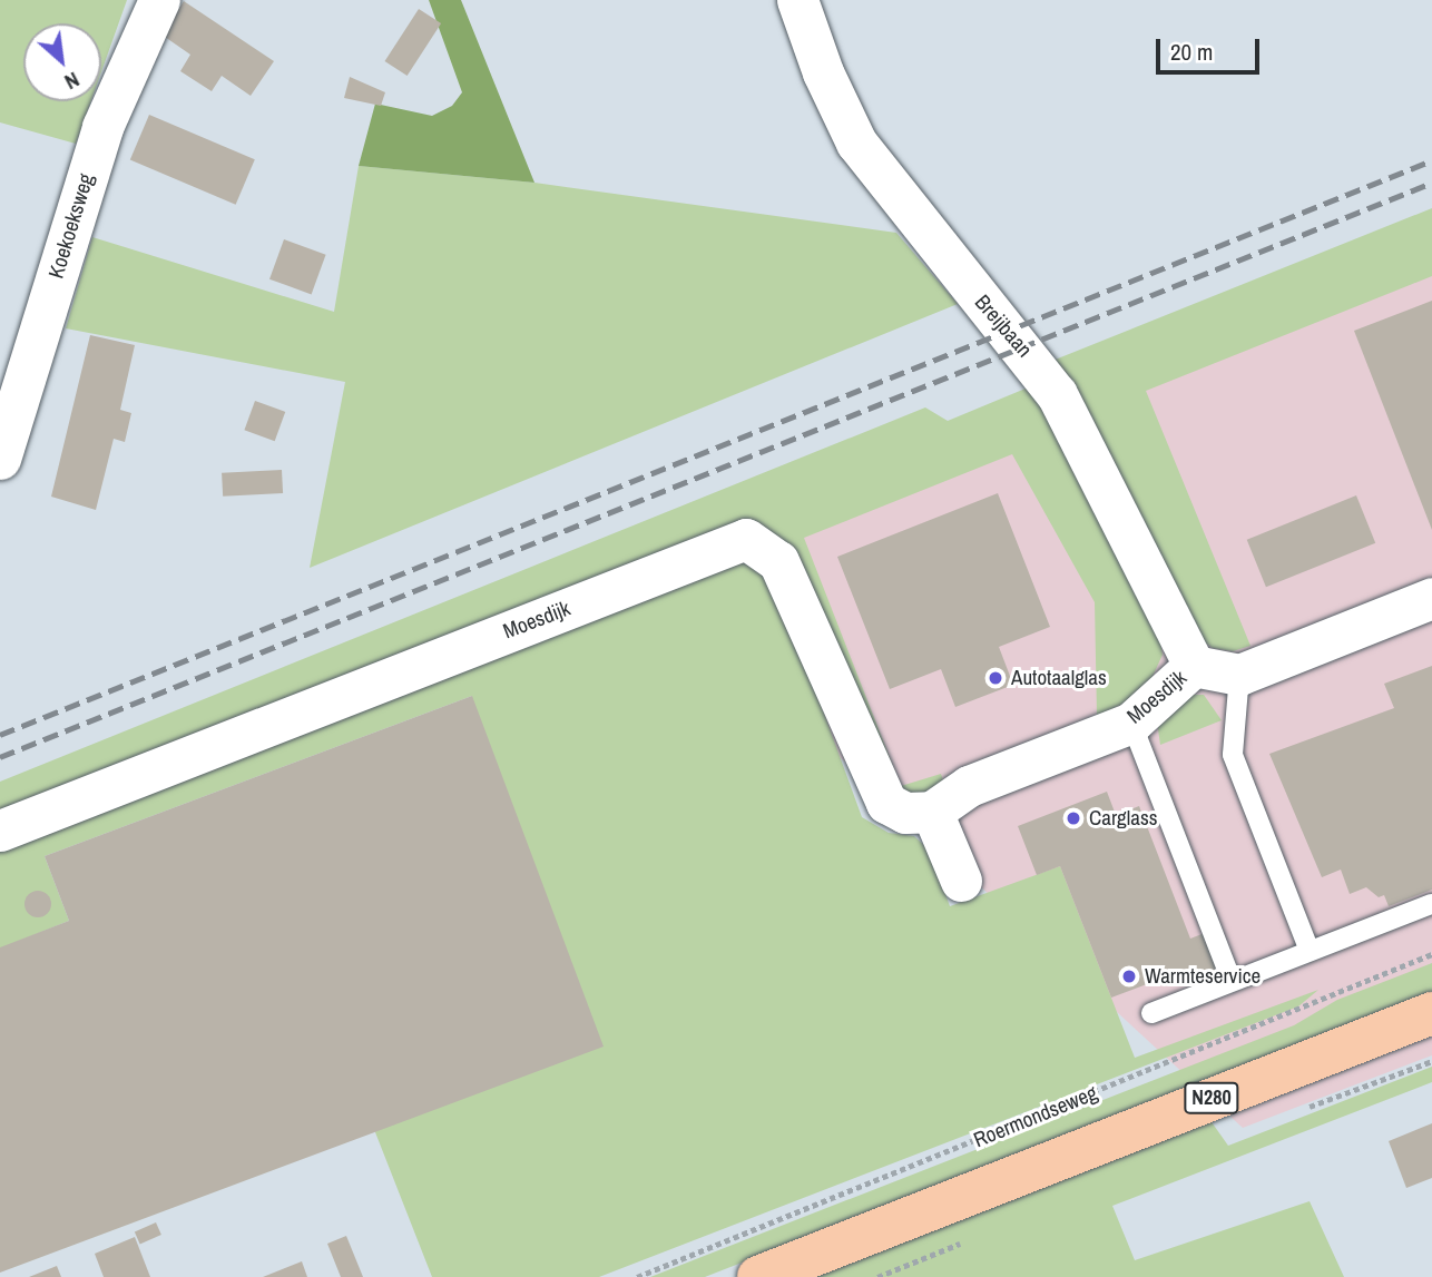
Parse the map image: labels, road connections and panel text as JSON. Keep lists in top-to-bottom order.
{
  "streets": {
    "main road": ["N280"],
    "street": ["Koekoeksweg", "Breijbaan", "Moesdijk"],
    "path": ["Roermondseweg"]
  },
  "crossings": [
    ["Breijbaan", "Moesdijk"]
  ],
  "places": ["Autotaalglas", "Carglass", "Warmteservice"],
  "scale_bar": "20 m",
  "north": "bottom right"
}
